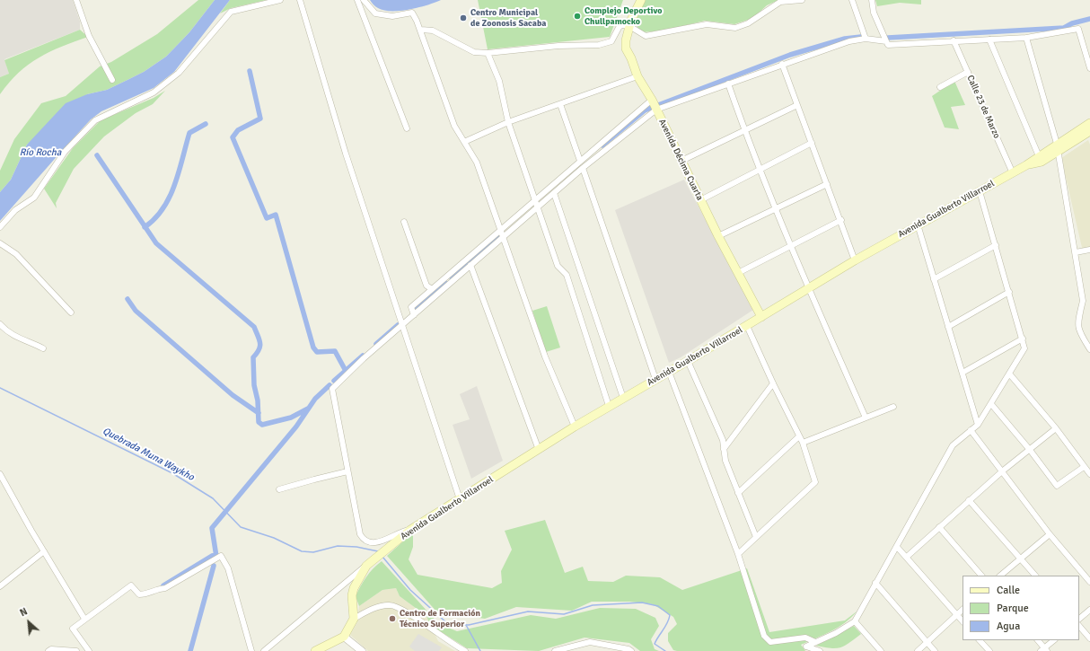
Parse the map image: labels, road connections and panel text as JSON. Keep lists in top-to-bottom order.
{
  "streets": {
    "main road": ["Avenida Décima Cuarta", "Avenida Gualberto Villarroel"],
    "street": ["Calle 23 de Marzo"]
  },
  "crossings": [
    ["Calle 23 de Marzo", "Avenida Gualberto Villarroel"],
    ["Avenida Décima Cuarta", "Avenida Gualberto Villarroel"]
  ],
  "water": ["Río Rocha", "Quebrada Muna Waykho"],
  "places": ["Complejo Deportivo Chullpamocko", "Centro Municipal de Zoonosis Sacaba", "Centro de Formación Técnico Superior"],
  "legend": ["Calle", "Parque", "Agua"],
  "north": "top left"
}
